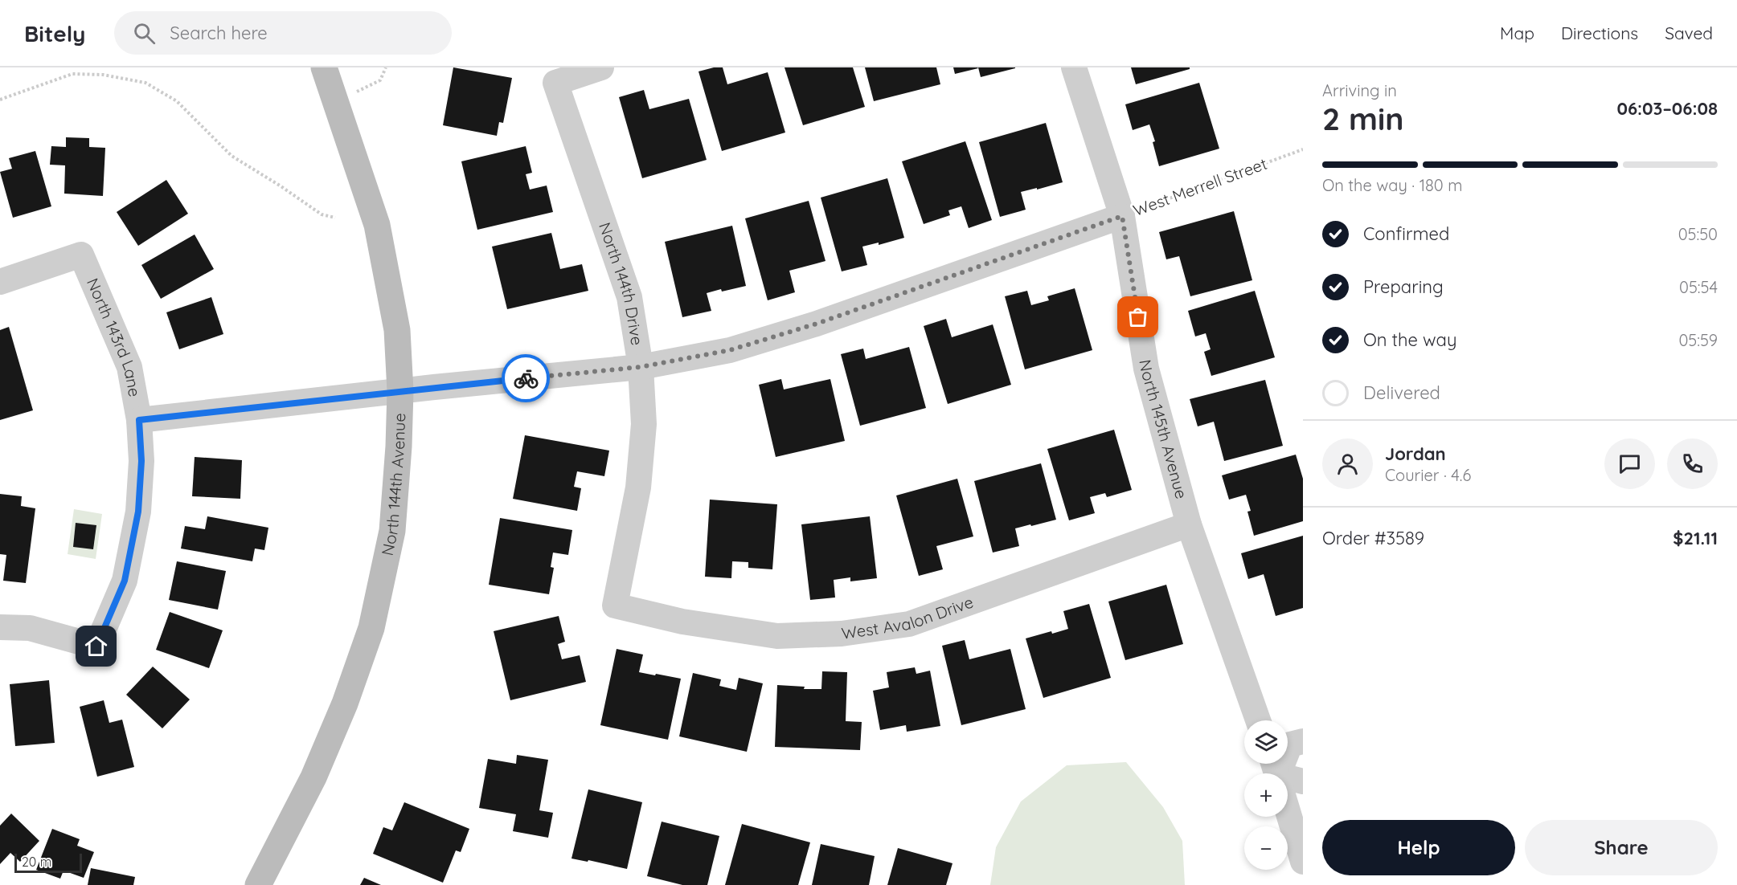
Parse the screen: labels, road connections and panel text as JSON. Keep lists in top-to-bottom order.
{
  "streets": {
    "main road": ["North 144th Avenue"],
    "street": [
      "West Merrell Street",
      "North 144th Drive",
      "North 143rd Lane",
      "North 145th Avenue",
      "West Avalon Drive"
    ]
  },
  "crossings": [
    ["West Merrell Street", "North 144th Drive"],
    ["West Merrell Street", "North 143rd Lane"],
    ["West Merrell Street", "North 145th Avenue"],
    ["West Merrell Street", "North 144th Avenue"],
    ["North 144th Drive", "West Avalon Drive"],
    ["North 145th Avenue", "West Avalon Drive"]
  ],
  "scale_bar": "20 m",
  "page": {
    "header": "Bitely",
    "search": "Search here",
    "nav": ["Map", "Directions", "Saved"],
    "heading": ["2 min", "Arriving in", "06:03–06:08"],
    "panel": [
      "Jordan",
      "Courier · 4.6",
      "Order #3589",
      "$21.11"
    ],
    "bar": "On the way · 180 m",
    "list": [
      ["Confirmed", "05:50"],
      ["Preparing", "05:54"],
      ["On the way", "05:59"],
      "Delivered"
    ],
    "map_buttons": ["+", "−"],
    "buttons": ["Help", "Share"],
    "scale": "20 m"
  }
}
